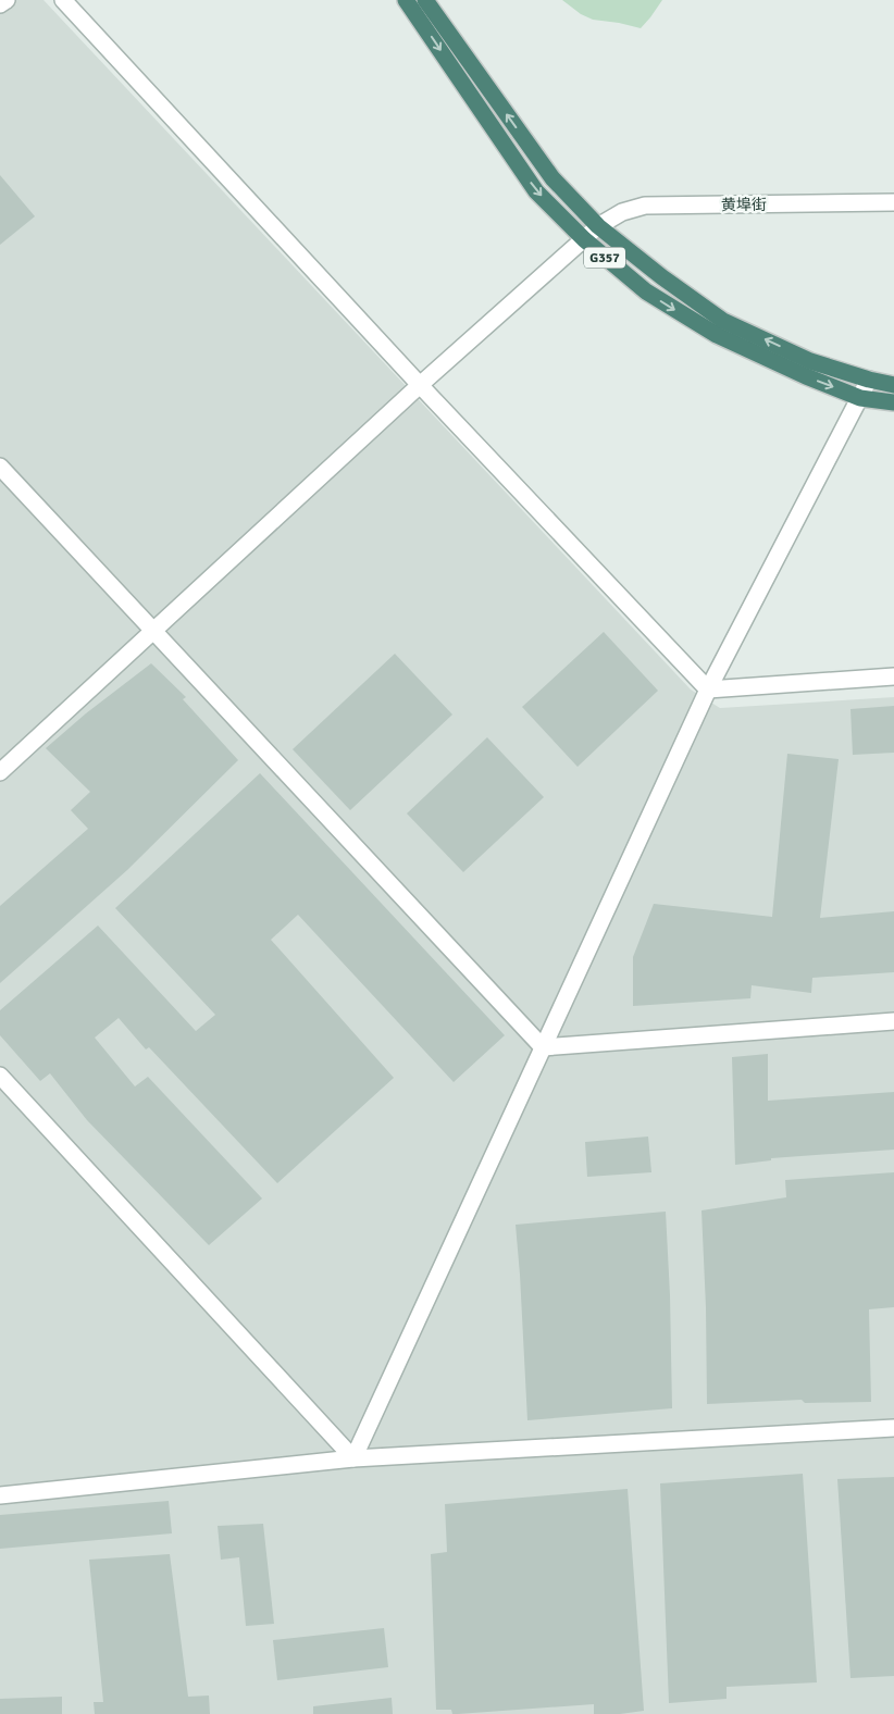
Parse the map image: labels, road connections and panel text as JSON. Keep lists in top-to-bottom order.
{
  "streets": {
    "highway": ["G357"],
    "street": ["黄埠街"]
  },
  "crossings": [
    ["黄埠街", "G357"]
  ]
}
